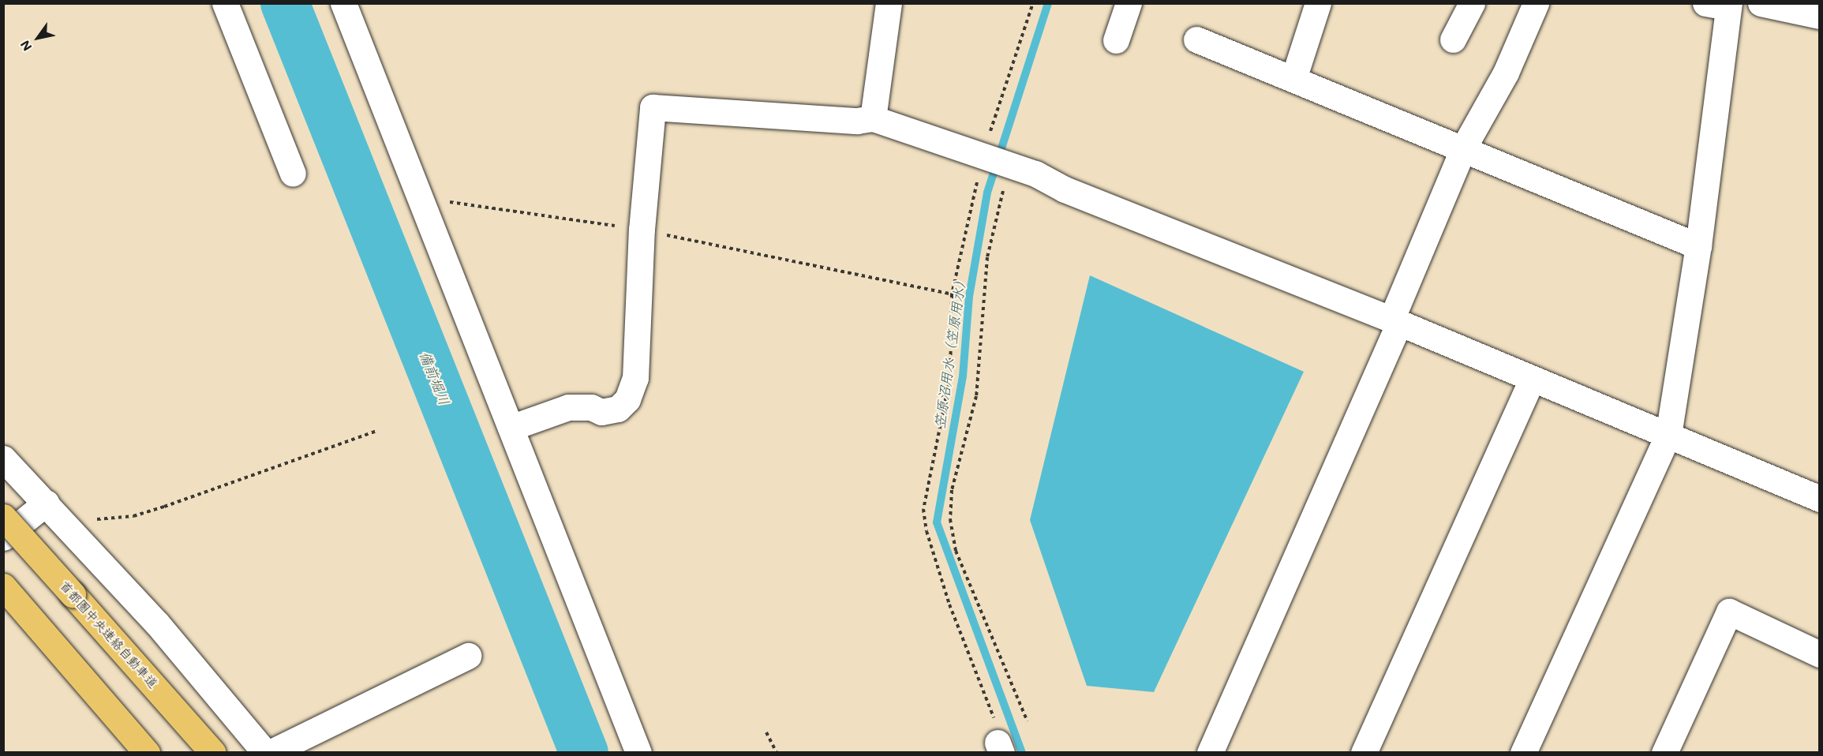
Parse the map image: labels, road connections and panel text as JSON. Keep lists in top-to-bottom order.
{
  "streets": {
    "highway": ["首都圏中央連絡自動車道"]
  },
  "water": ["笠原沼用水（笠原用水）", "備前堀川"],
  "north": "bottom left"
}
